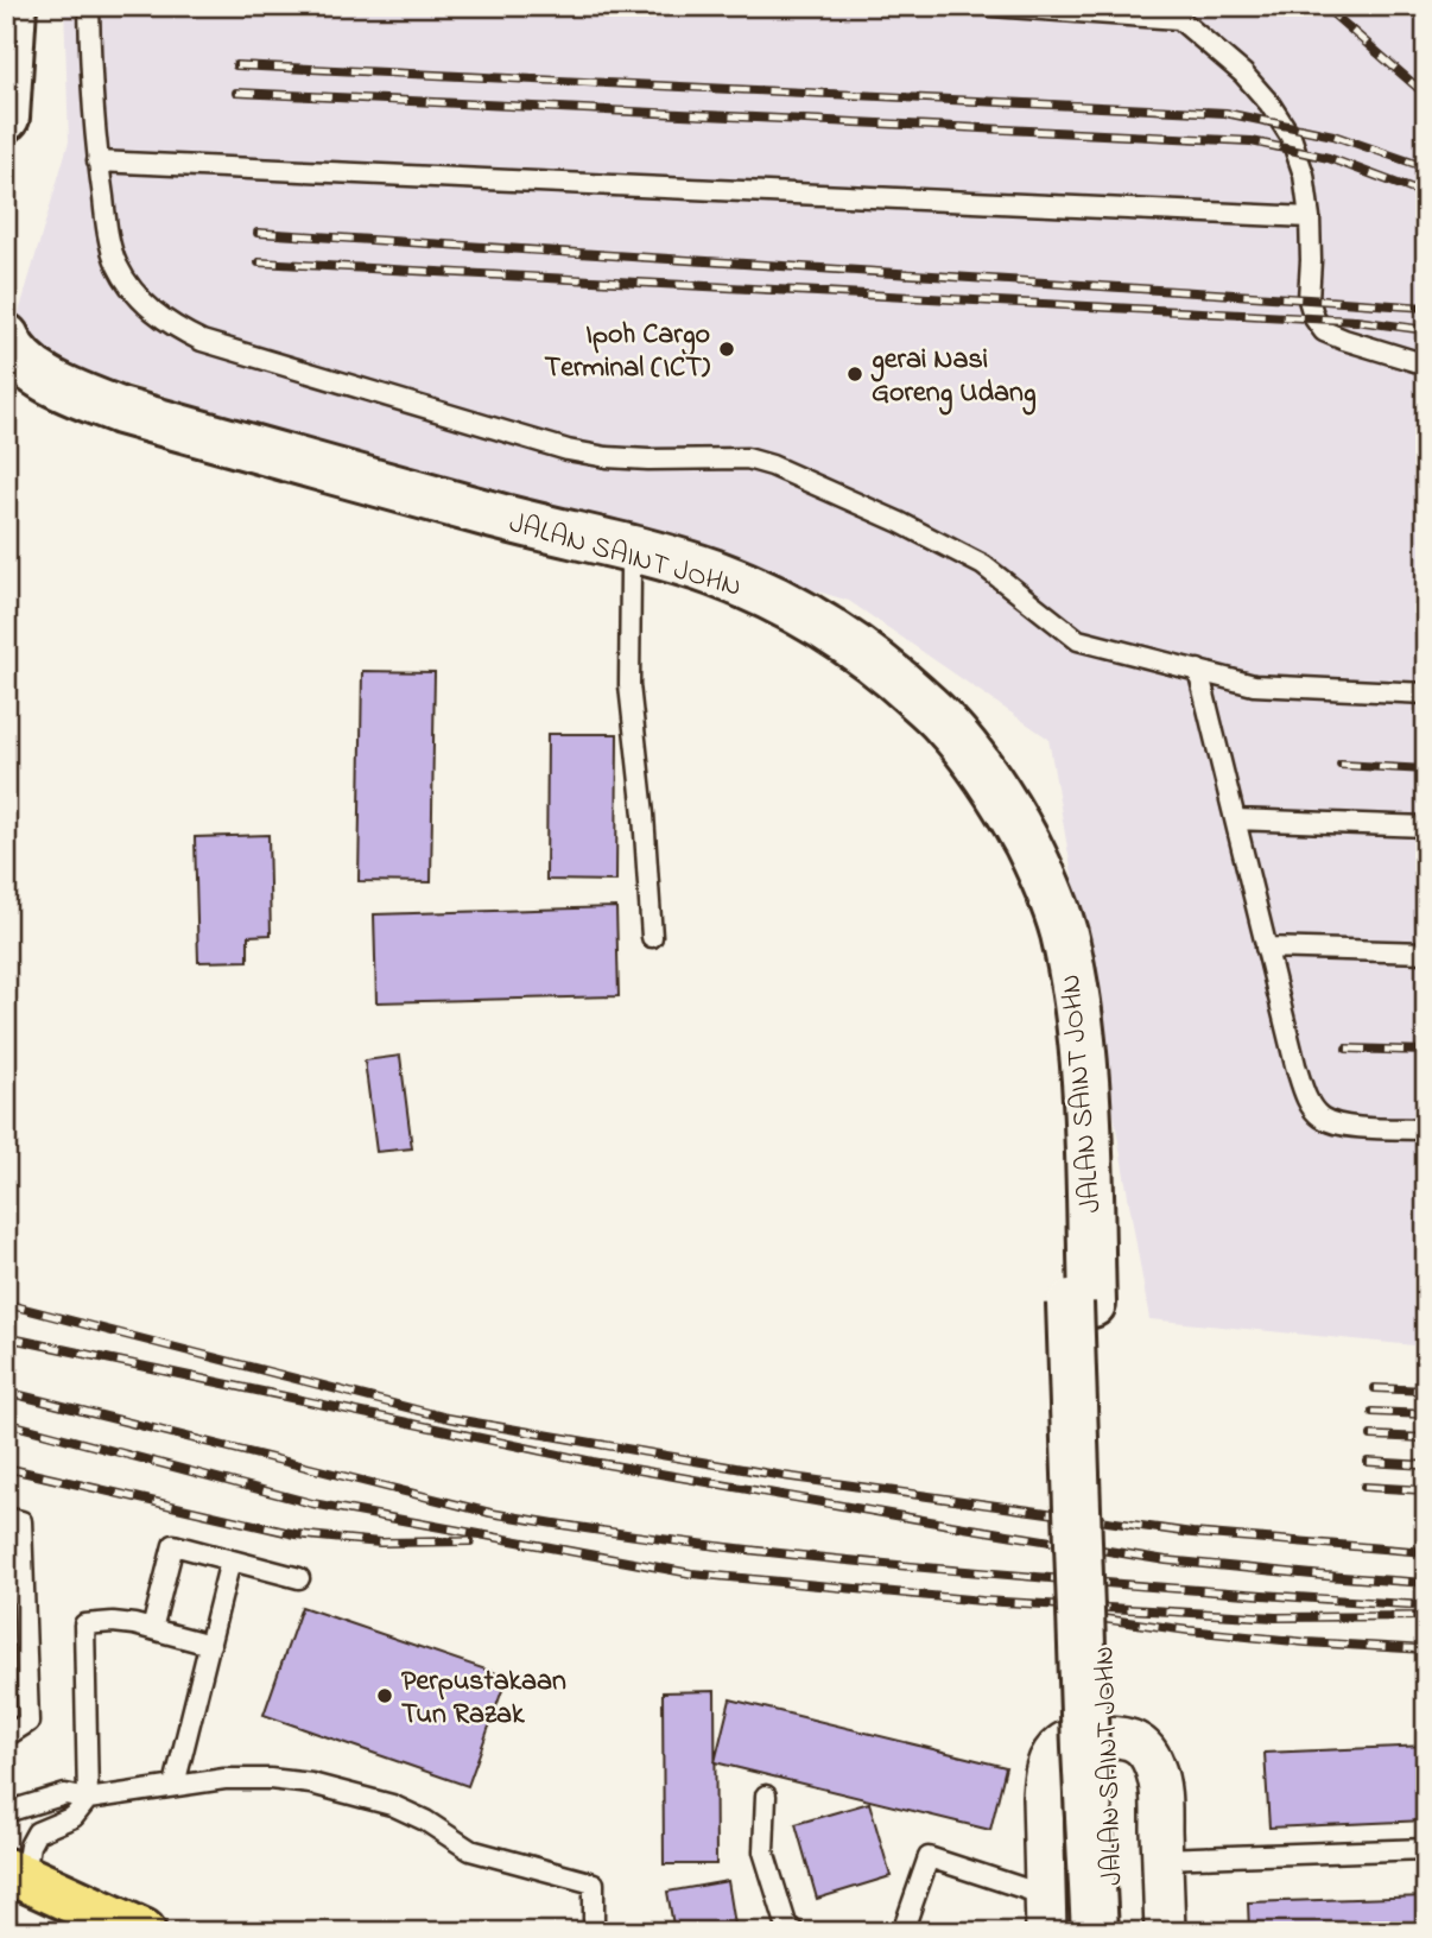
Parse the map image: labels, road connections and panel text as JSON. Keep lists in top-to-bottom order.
{
  "streets": {
    "street": ["JALAN SAINT JOHN"]
  },
  "places": ["Ipoh Cargo Terminal (ICT)", "gerai Nasi Goreng Udang", "Perpustakaan Tun Razak"]
}
